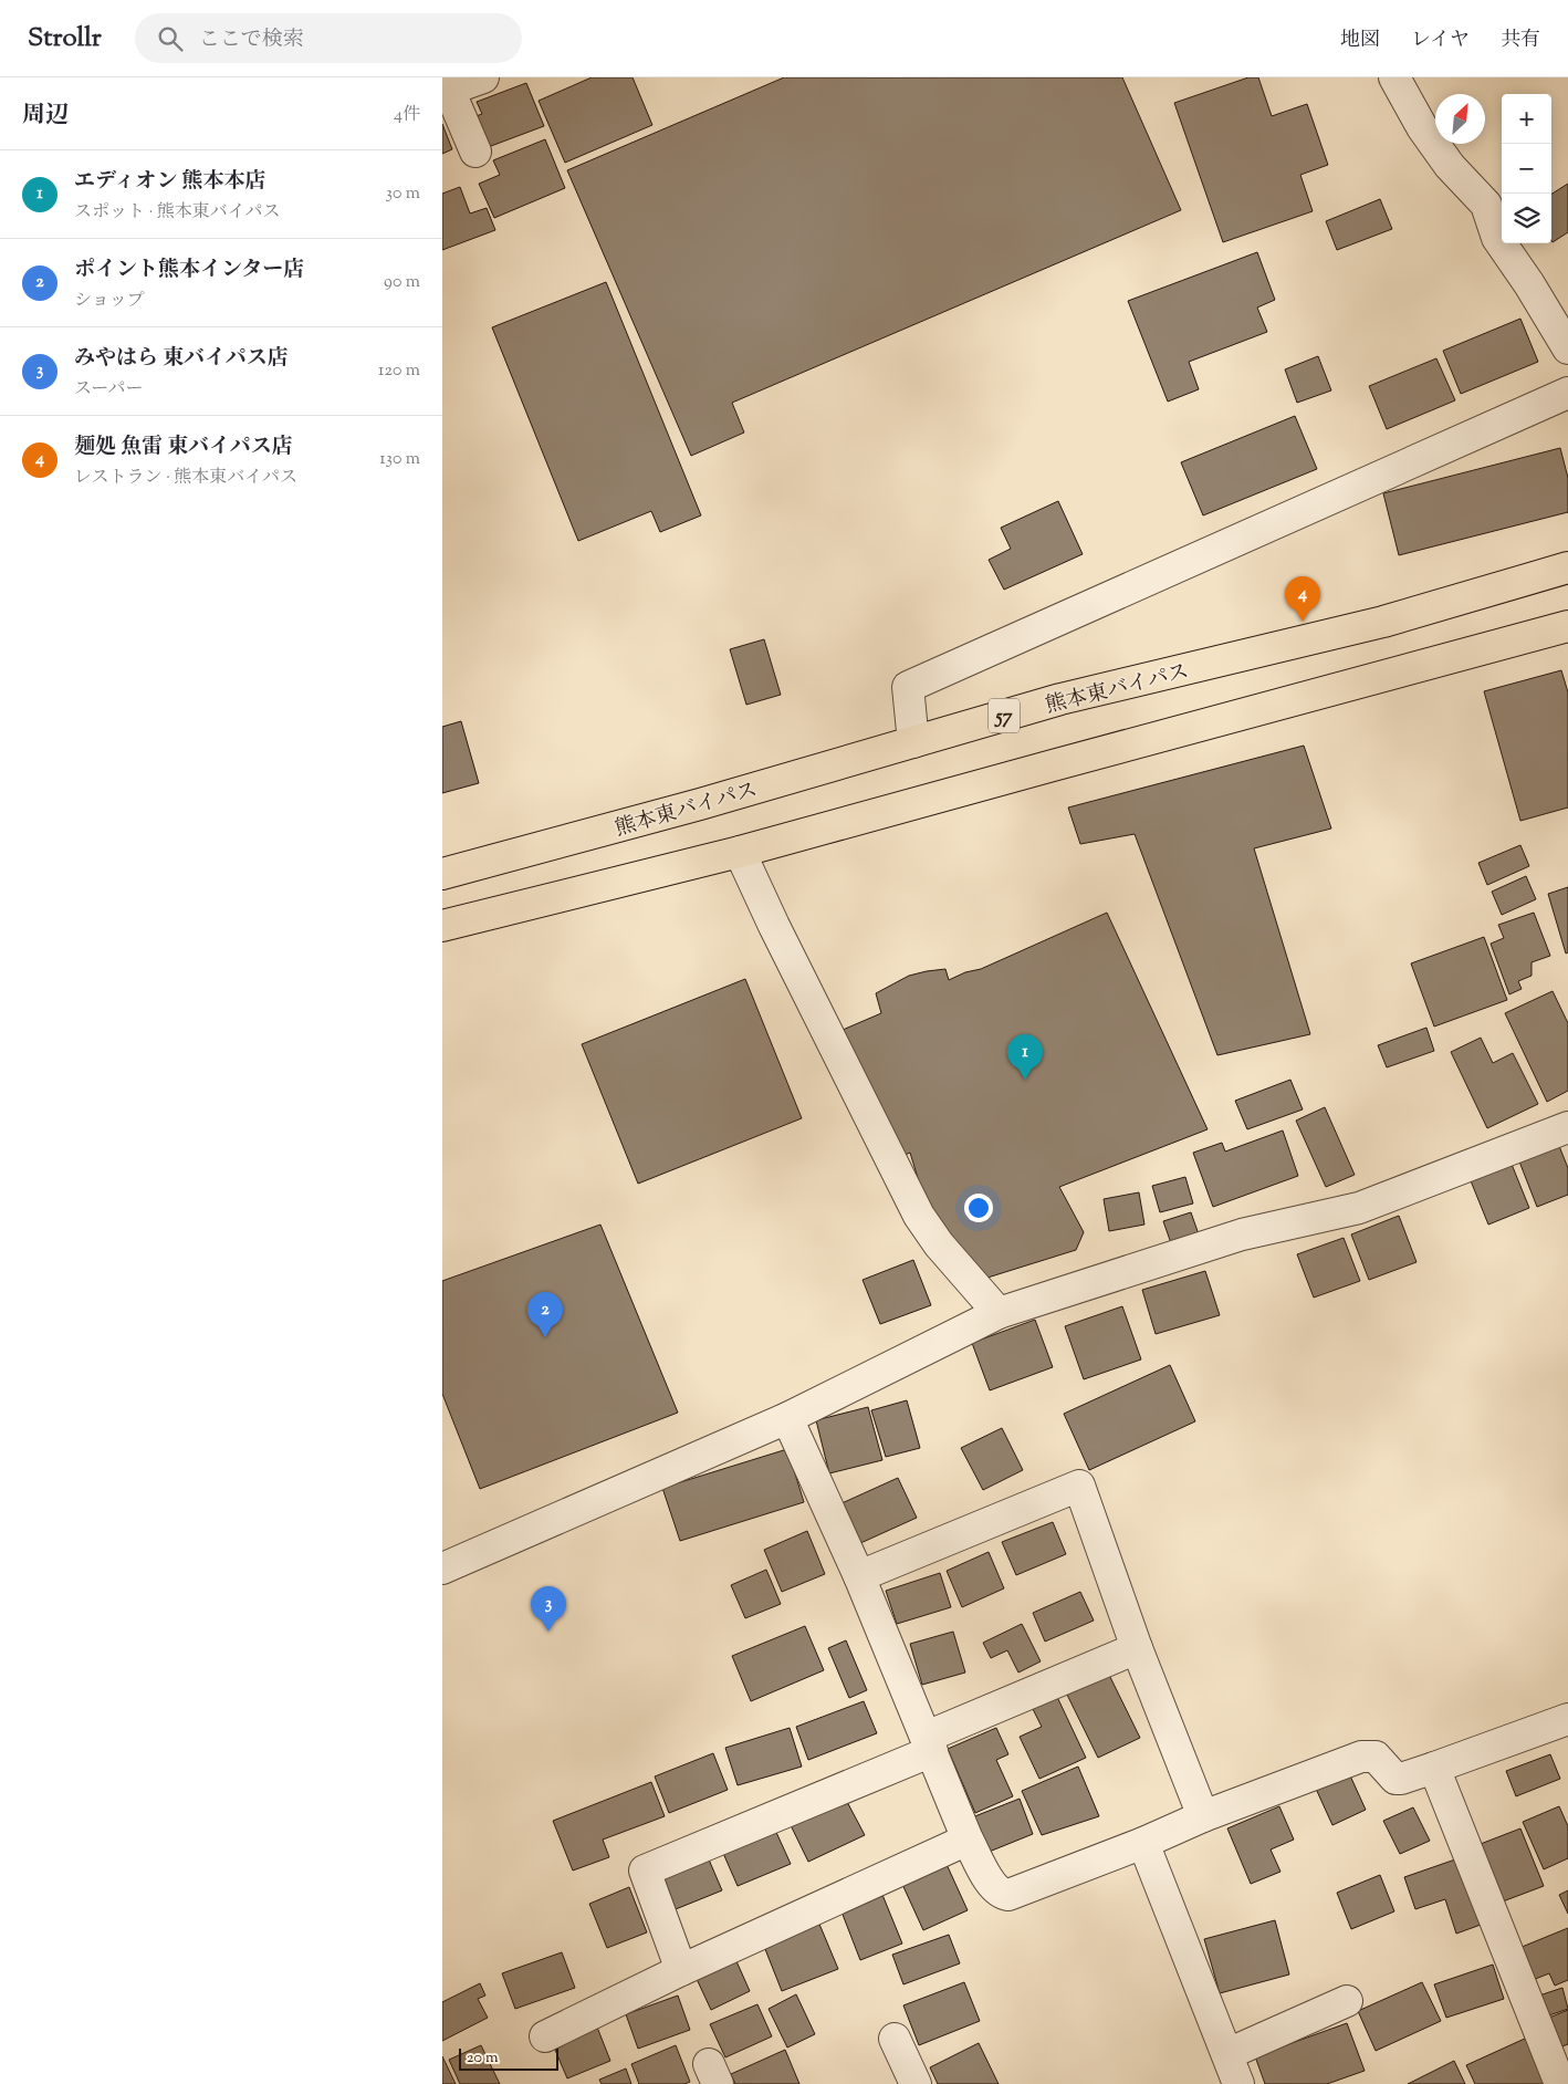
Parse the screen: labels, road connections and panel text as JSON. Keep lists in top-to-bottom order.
{
  "streets": {
    "highway": ["熊本東バイパス", "57"]
  },
  "scale_bar": "20 m",
  "north": "top right",
  "page": {
    "header": "Strollr",
    "search": "ここで検索",
    "nav": ["地図", "レイヤ", "共有"],
    "heading": ["周辺", "4件"],
    "map_buttons": ["+", "−"],
    "list": [
      {
        "mark": "1",
        "name": "エディオン 熊本本店",
        "note": "スポット · 熊本東バイパス",
        "value": "30 m"
      },
      {
        "mark": "2",
        "name": "ポイント熊本インター店",
        "note": "ショップ",
        "value": "90 m"
      },
      {
        "mark": "3",
        "name": "みやはら 東バイパス店",
        "note": "スーパー",
        "value": "120 m"
      },
      {
        "mark": "4",
        "name": "麺処 魚雷 東バイパス店",
        "note": "レストラン · 熊本東バイパス",
        "value": "130 m"
      }
    ],
    "pins": [
      "4",
      "1",
      "2",
      "3"
    ],
    "scale": "20 m"
  }
}
